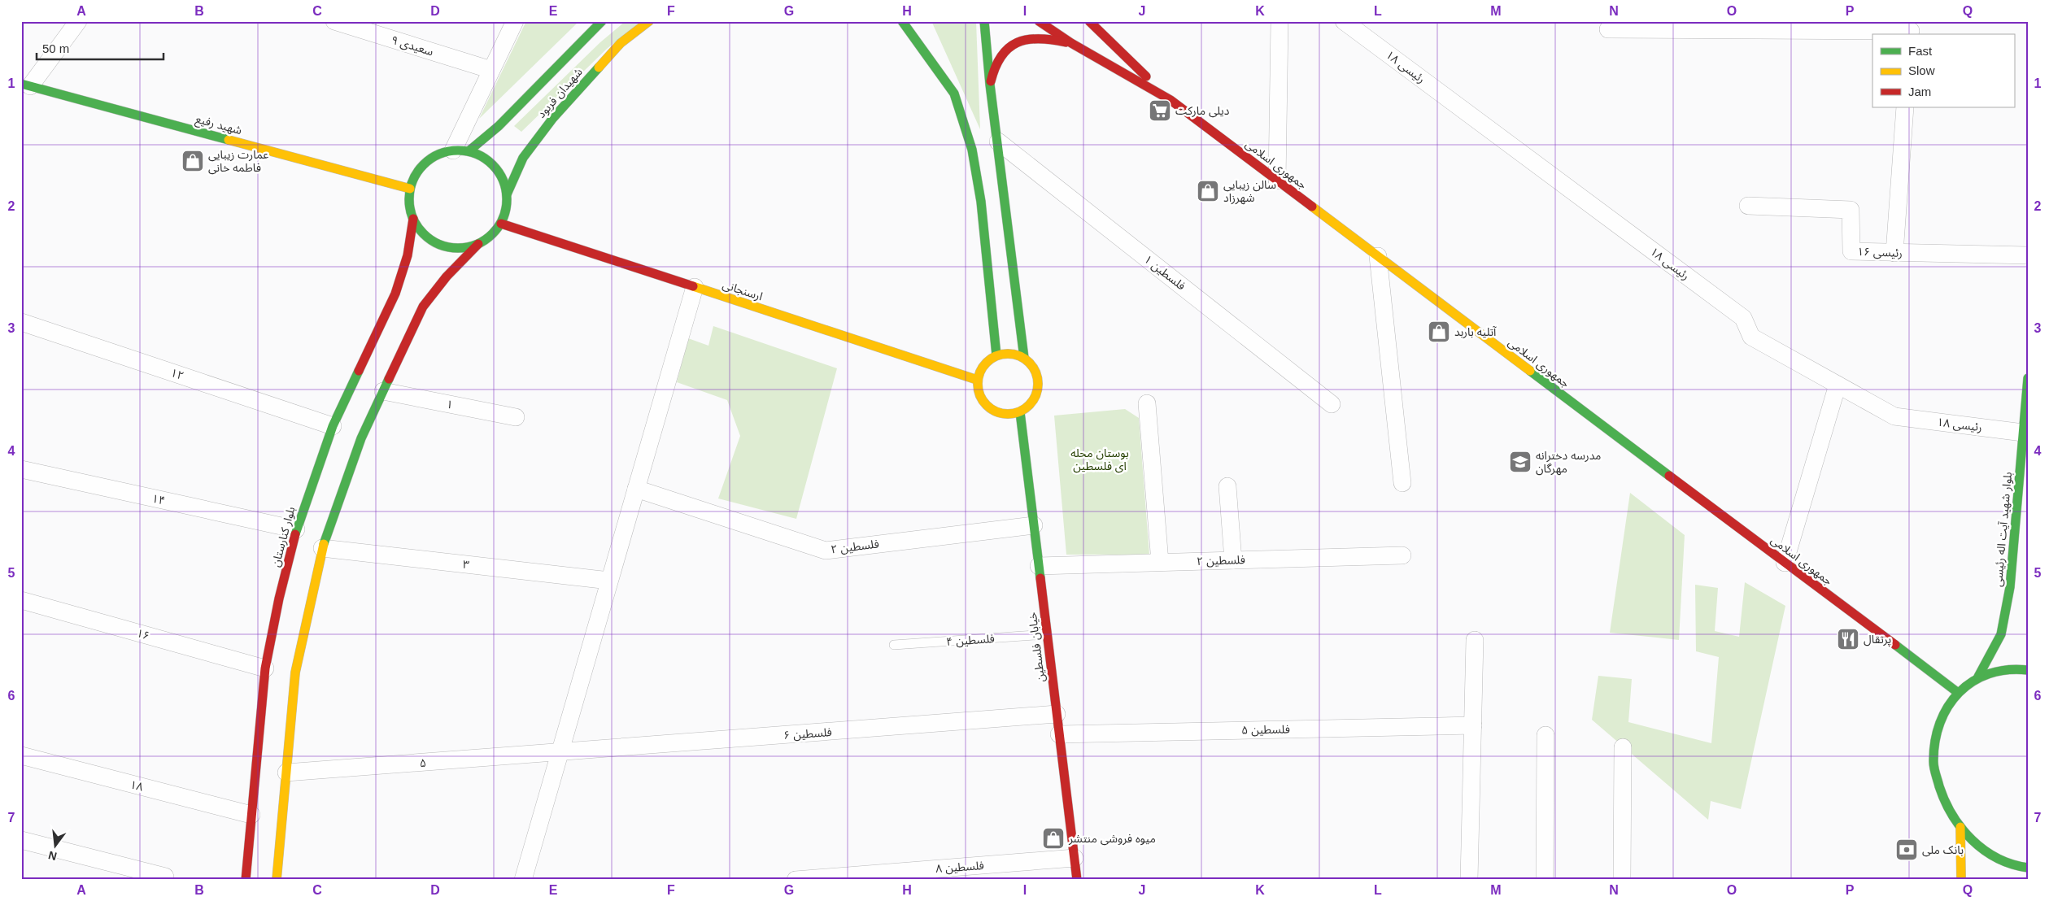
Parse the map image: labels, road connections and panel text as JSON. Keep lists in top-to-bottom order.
{
  "streets": {
    "main road": [
      "شهيدان فربود",
      "شهید رفیع",
      "جمهوری اسلامی",
      "ارسنجانی",
      "بلوار شهید آیت اله رئیسی",
      "بلوار کنارستان",
      "خیابان فلسطین"
    ],
    "street": [
      "سعیدی ۹",
      "رئیسی ۱۸",
      "رئیسی ۱۶",
      "فلسطین ۱",
      "۱۲",
      "۱",
      "۱۴",
      "فلسطین ۲",
      "۳",
      "۱۶",
      "فلسطین ۵",
      "فلسطین ۶",
      "۵",
      "۱۸",
      "فلسطین ۸"
    ],
    "lane": ["فلسطین ۴"]
  },
  "crossings": [
    ["رئیسی ۱۸", "بلوار شهید آیت اله رئیسی"],
    ["شهيدان فربود", "شهید رفیع"],
    ["شهيدان فربود", "ارسنجانی"],
    ["شهيدان فربود", "بلوار کنارستان"],
    ["شهید رفیع", "ارسنجانی"],
    ["شهید رفیع", "بلوار کنارستان"],
    ["ارسنجانی", "بلوار کنارستان"],
    ["ارسنجانی", "خیابان فلسطین"],
    ["۱۲", "بلوار کنارستان"],
    ["۱۴", "بلوار کنارستان"],
    ["بلوار کنارستان", "۱۶"],
    ["بلوار کنارستان", "۱۸"],
    ["فلسطین ۲", "خیابان فلسطین"],
    ["فلسطین ۴", "خیابان فلسطین"],
    ["خیابان فلسطین", "فلسطین ۵"],
    ["خیابان فلسطین", "فلسطین ۶"],
    ["خیابان فلسطین", "فلسطین ۸"],
    ["فلسطین ۶", "۵"]
  ],
  "parks": ["بوستان محله ای فلسطین"],
  "places": {
    "supermarket": ["دیلی مارکت"],
    "shop": [
      "عمارت زیبایی فاطمه خانی",
      "سالن زیبایی شهرزاد",
      "آتلیه باربد",
      "میوه فروشی منتشر"
    ],
    "school or university": ["مدرسه دخترانه مهرگان"],
    "restaurant": ["پرتقال"],
    "bank": ["بانک ملی"]
  },
  "legend": ["Fast", "Slow", "Jam"],
  "scale_bar": "50 m",
  "north": "bottom",
  "grid": {
    "columns": [
      "A",
      "B",
      "C",
      "D",
      "E",
      "F",
      "G",
      "H",
      "I",
      "J",
      "K",
      "L",
      "M",
      "N",
      "O",
      "P",
      "Q"
    ],
    "rows": [
      "1",
      "2",
      "3",
      "4",
      "5",
      "6",
      "7"
    ]
  }
}
